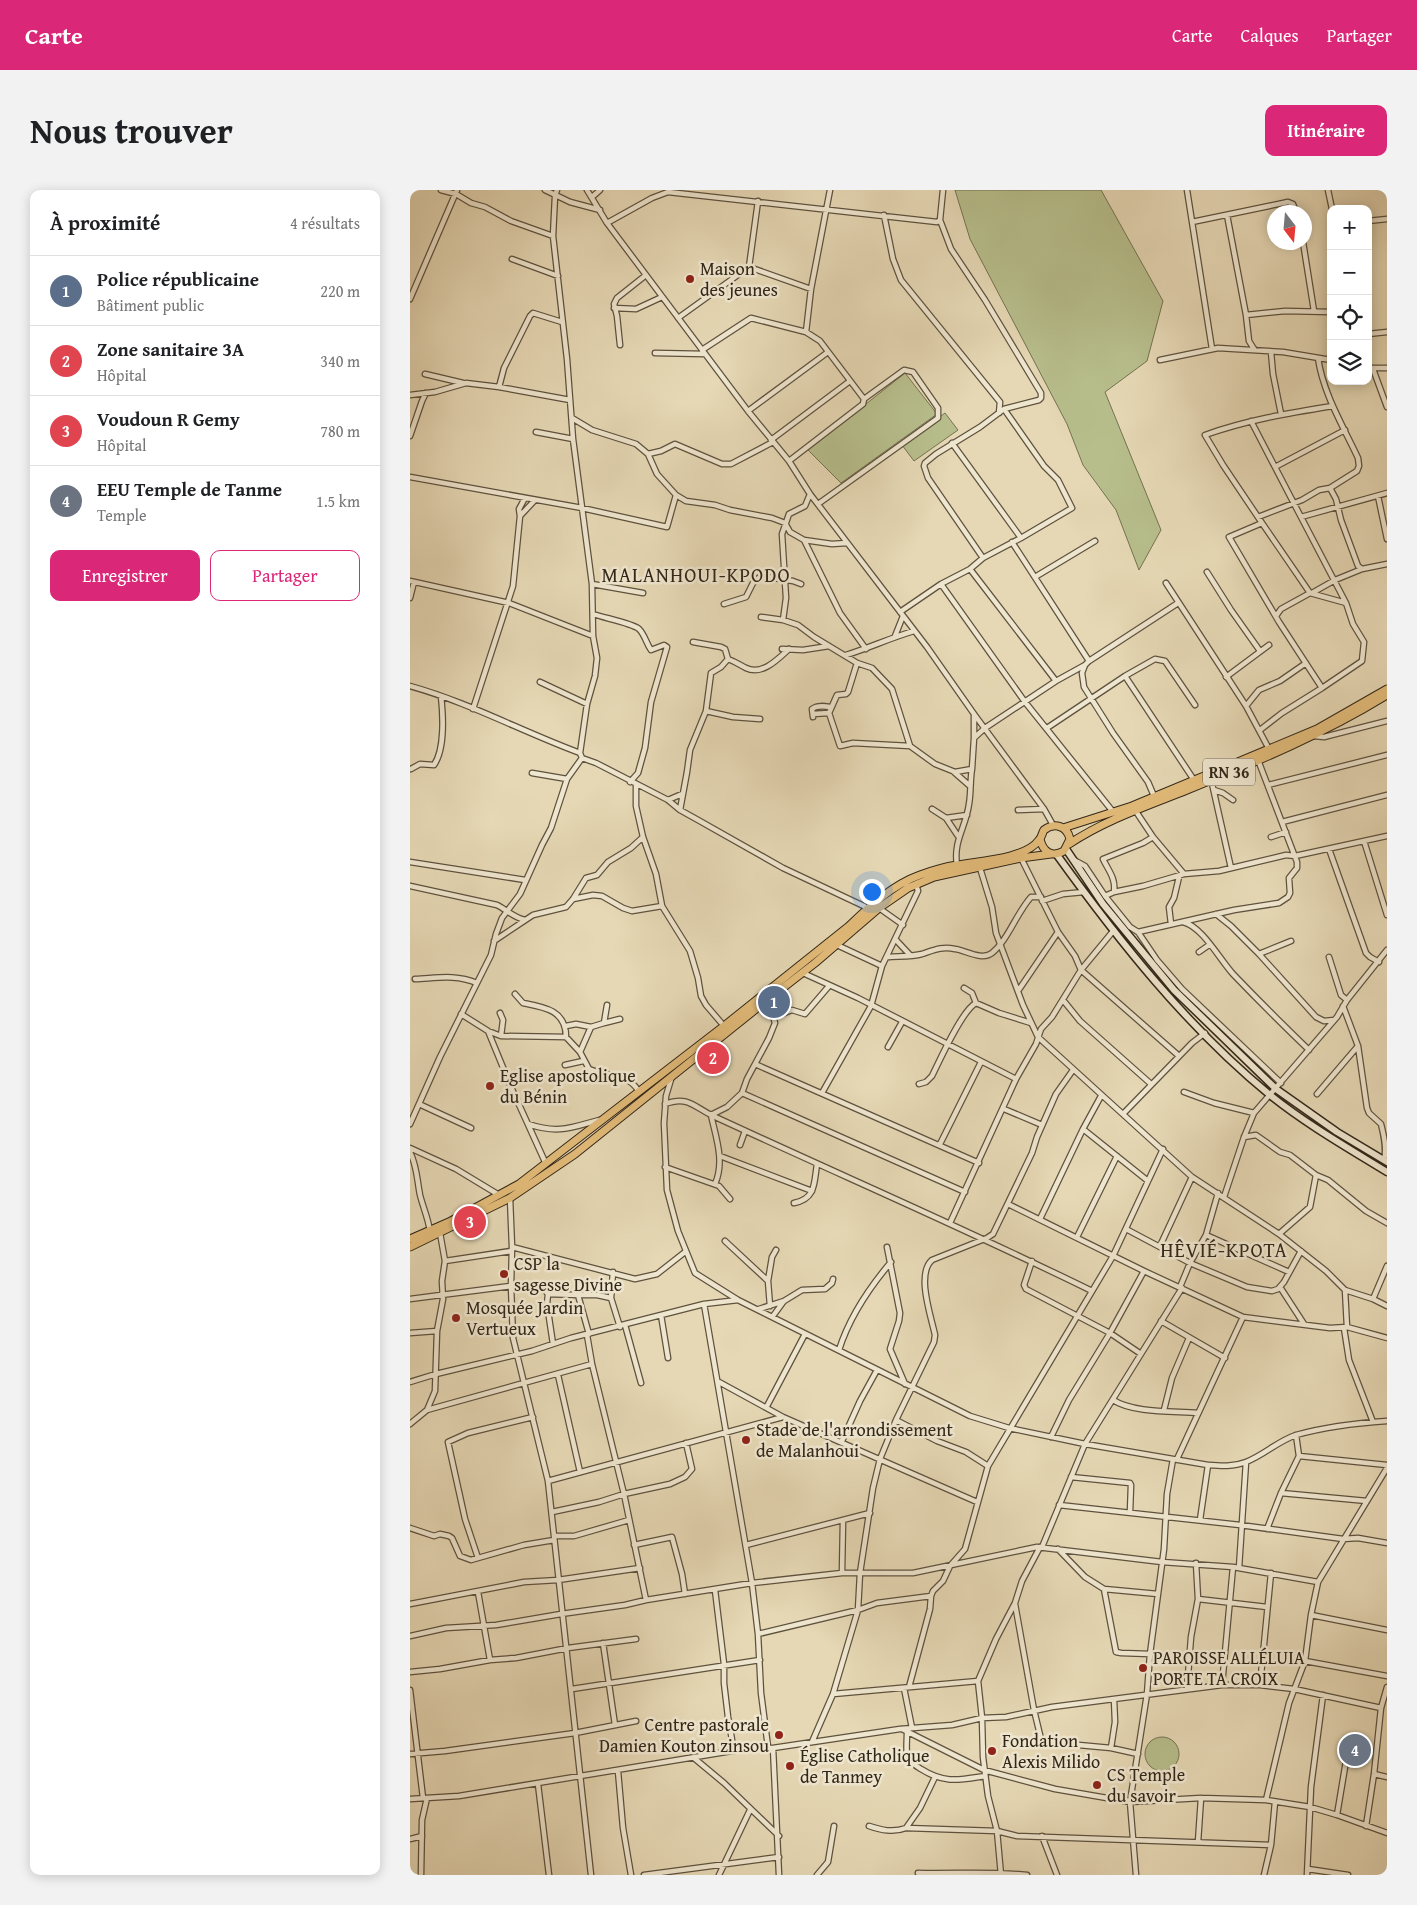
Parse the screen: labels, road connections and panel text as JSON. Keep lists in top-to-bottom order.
{
  "streets": {
    "main road": ["RN 36"]
  },
  "districts": ["MALANHOUI-KPODO", "HÊVIÉ-KPOTA"],
  "places": [
    "Maison des jeunes",
    "Eglise apostolique du Bénin",
    "CSP la sagesse Divine",
    "Mosquée Jardin Vertueux",
    "Stade de l'arrondissement de Malanhoui",
    "PAROISSE ALLÉLUIA PORTE TA CROIX",
    "Centre pastorale Damien Kouton zinsou",
    "Fondation Alexis Milido",
    "Église Catholique de Tanmey",
    "CS Temple du savoir"
  ],
  "north": "bottom",
  "page": {
    "header": "Carte",
    "nav": ["Carte", "Calques", "Partager"],
    "title": "Nous trouver",
    "buttons": [
      "Itinéraire",
      ["Enregistrer", "Partager"]
    ],
    "heading": ["À proximité", "4 résultats"],
    "map_buttons": ["+", "−"],
    "list": [
      {
        "mark": "1",
        "name": "Police républicaine",
        "note": "Bâtiment public",
        "value": "220 m"
      },
      {
        "mark": "2",
        "name": "Zone sanitaire 3A",
        "note": "Hôpital",
        "value": "340 m"
      },
      {
        "mark": "3",
        "name": "Voudoun R Gemy",
        "note": "Hôpital",
        "value": "780 m"
      },
      {
        "mark": "4",
        "name": "EEU Temple de Tanme",
        "note": "Temple",
        "value": "1.5 km"
      }
    ],
    "pins": [
      "1",
      "2",
      "3",
      "4"
    ]
  }
}
